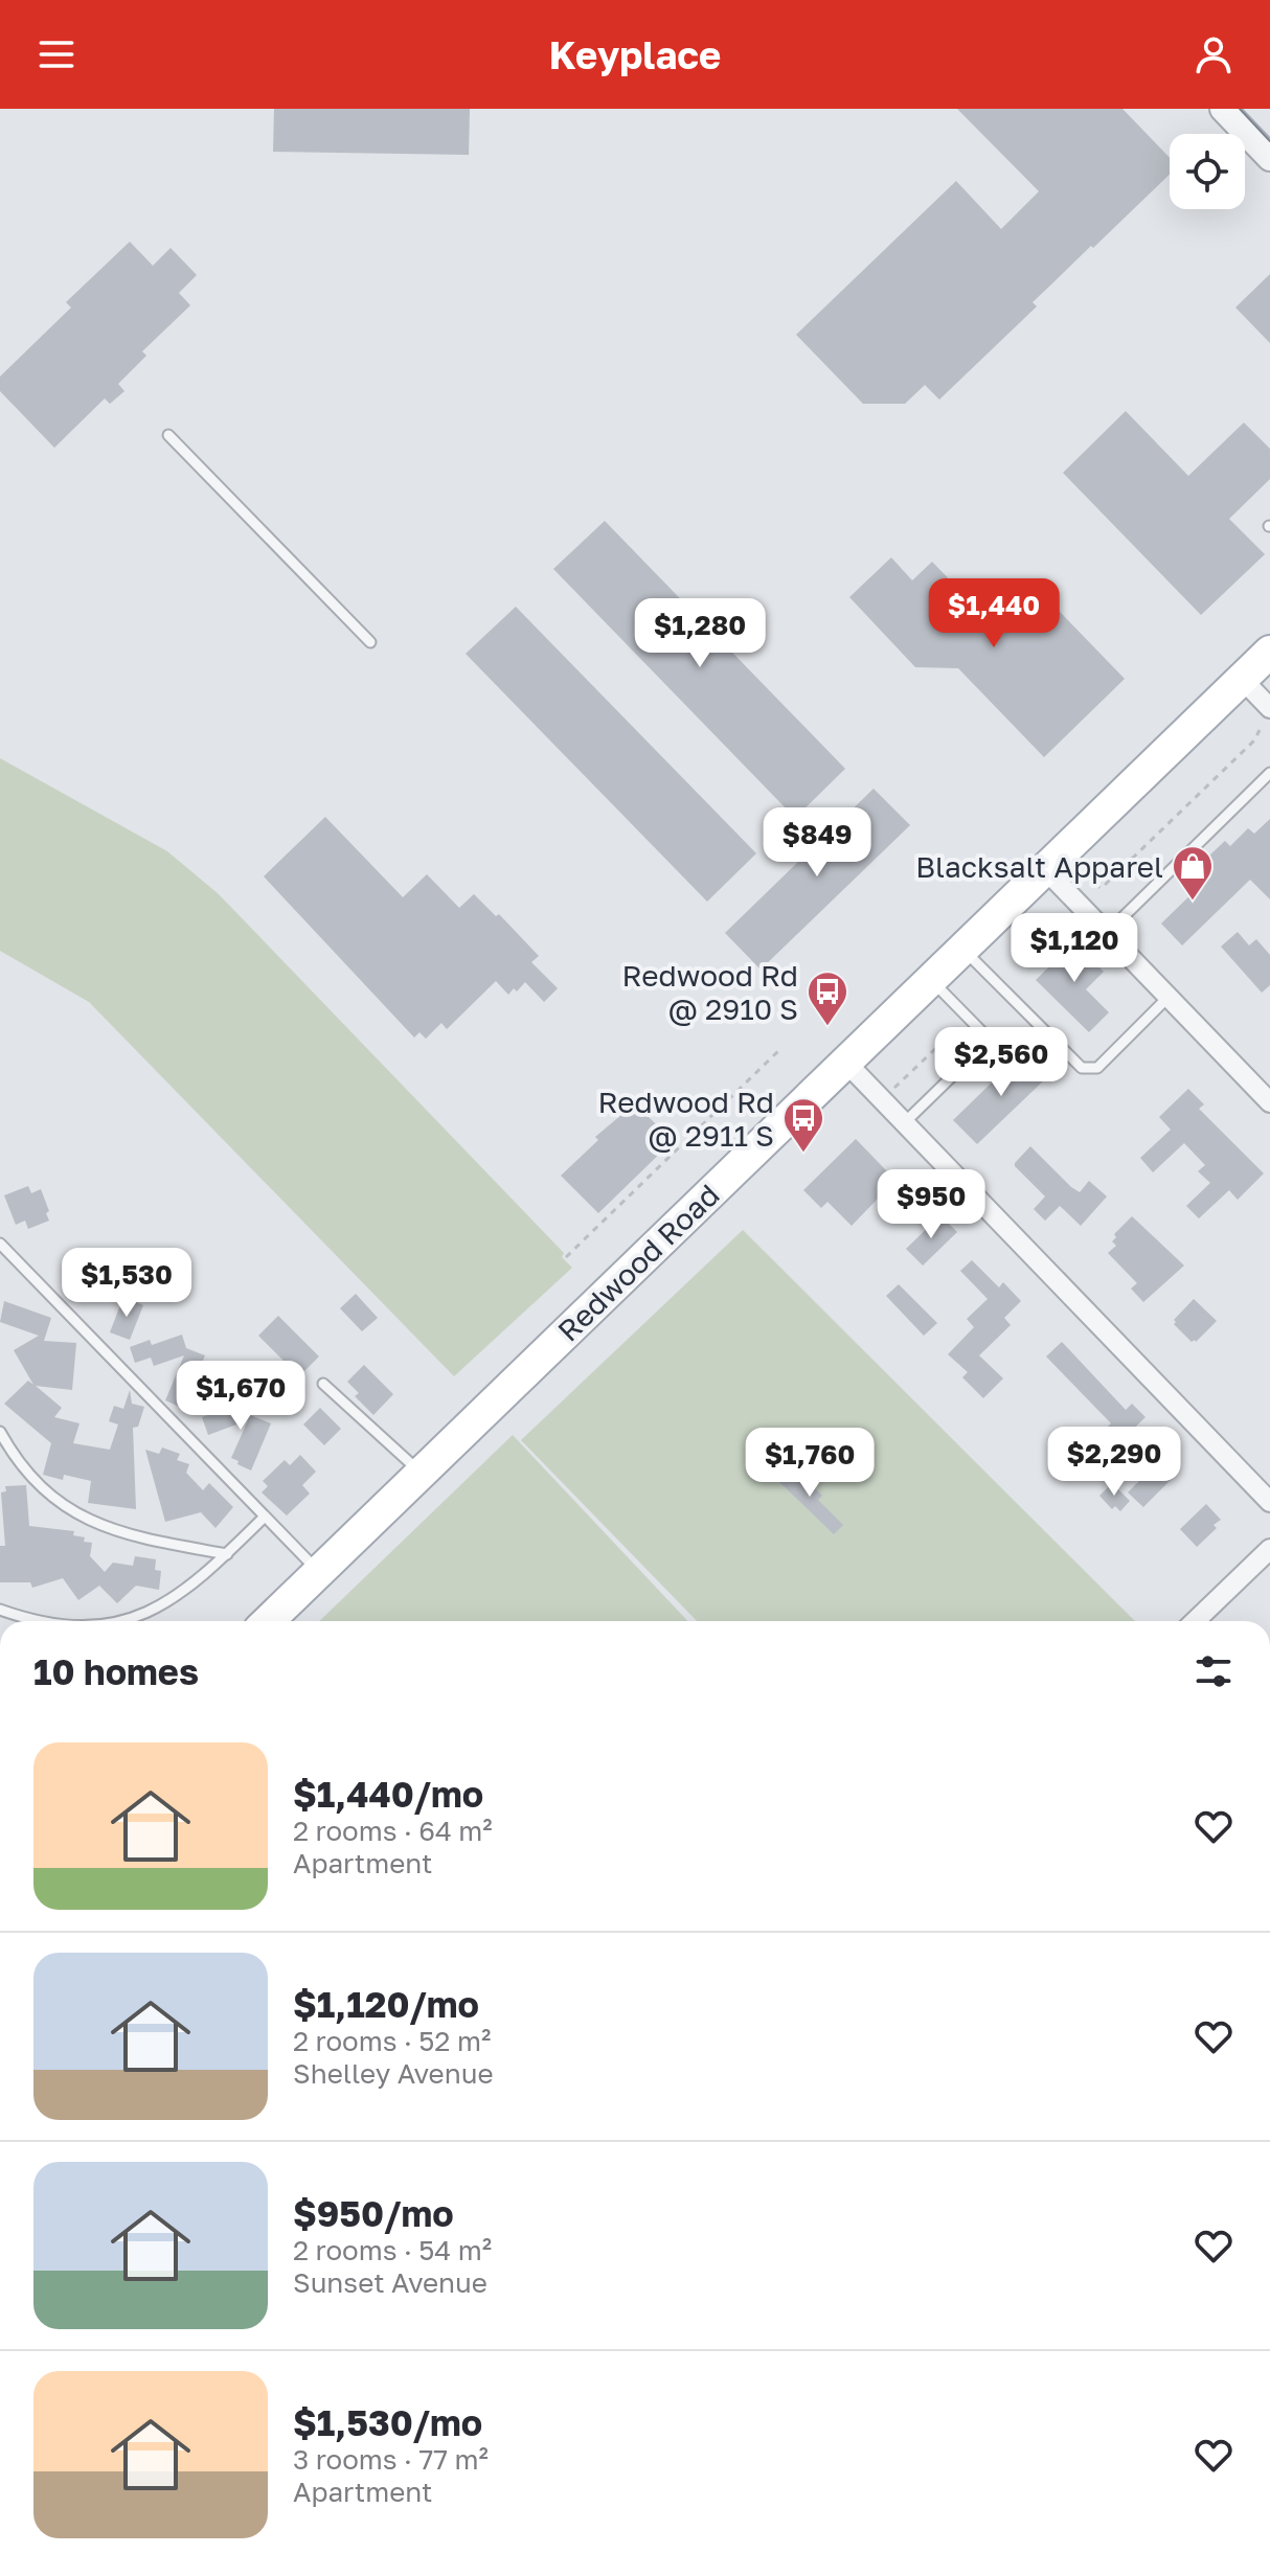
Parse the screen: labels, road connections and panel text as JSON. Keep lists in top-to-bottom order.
{
  "streets": {
    "main road": ["Redwood Road"]
  },
  "places": {
    "shop": ["Blacksalt Apparel"],
    "bus stop": ["Redwood Rd @ 2910 S", "Redwood Rd @ 2911 S"]
  },
  "page": {
    "header": "Keyplace",
    "price": [
      "$1,440",
      "$1,280",
      "$849",
      "$1,120",
      "$2,560",
      "$950",
      "$1,530",
      "$1,670",
      "$2,290",
      "$1,760"
    ],
    "heading": "10 homes",
    "list": [
      {
        "name": "$1,440/mo",
        "note": "2 rooms · 64 m² · Apartment"
      },
      {
        "name": "$1,120/mo",
        "note": "2 rooms · 52 m² · Shelley Avenue"
      },
      {
        "name": "$950/mo",
        "note": "2 rooms · 54 m² · Sunset Avenue"
      },
      {
        "name": "$1,530/mo",
        "note": "3 rooms · 77 m² · Apartment"
      }
    ]
  }
}
